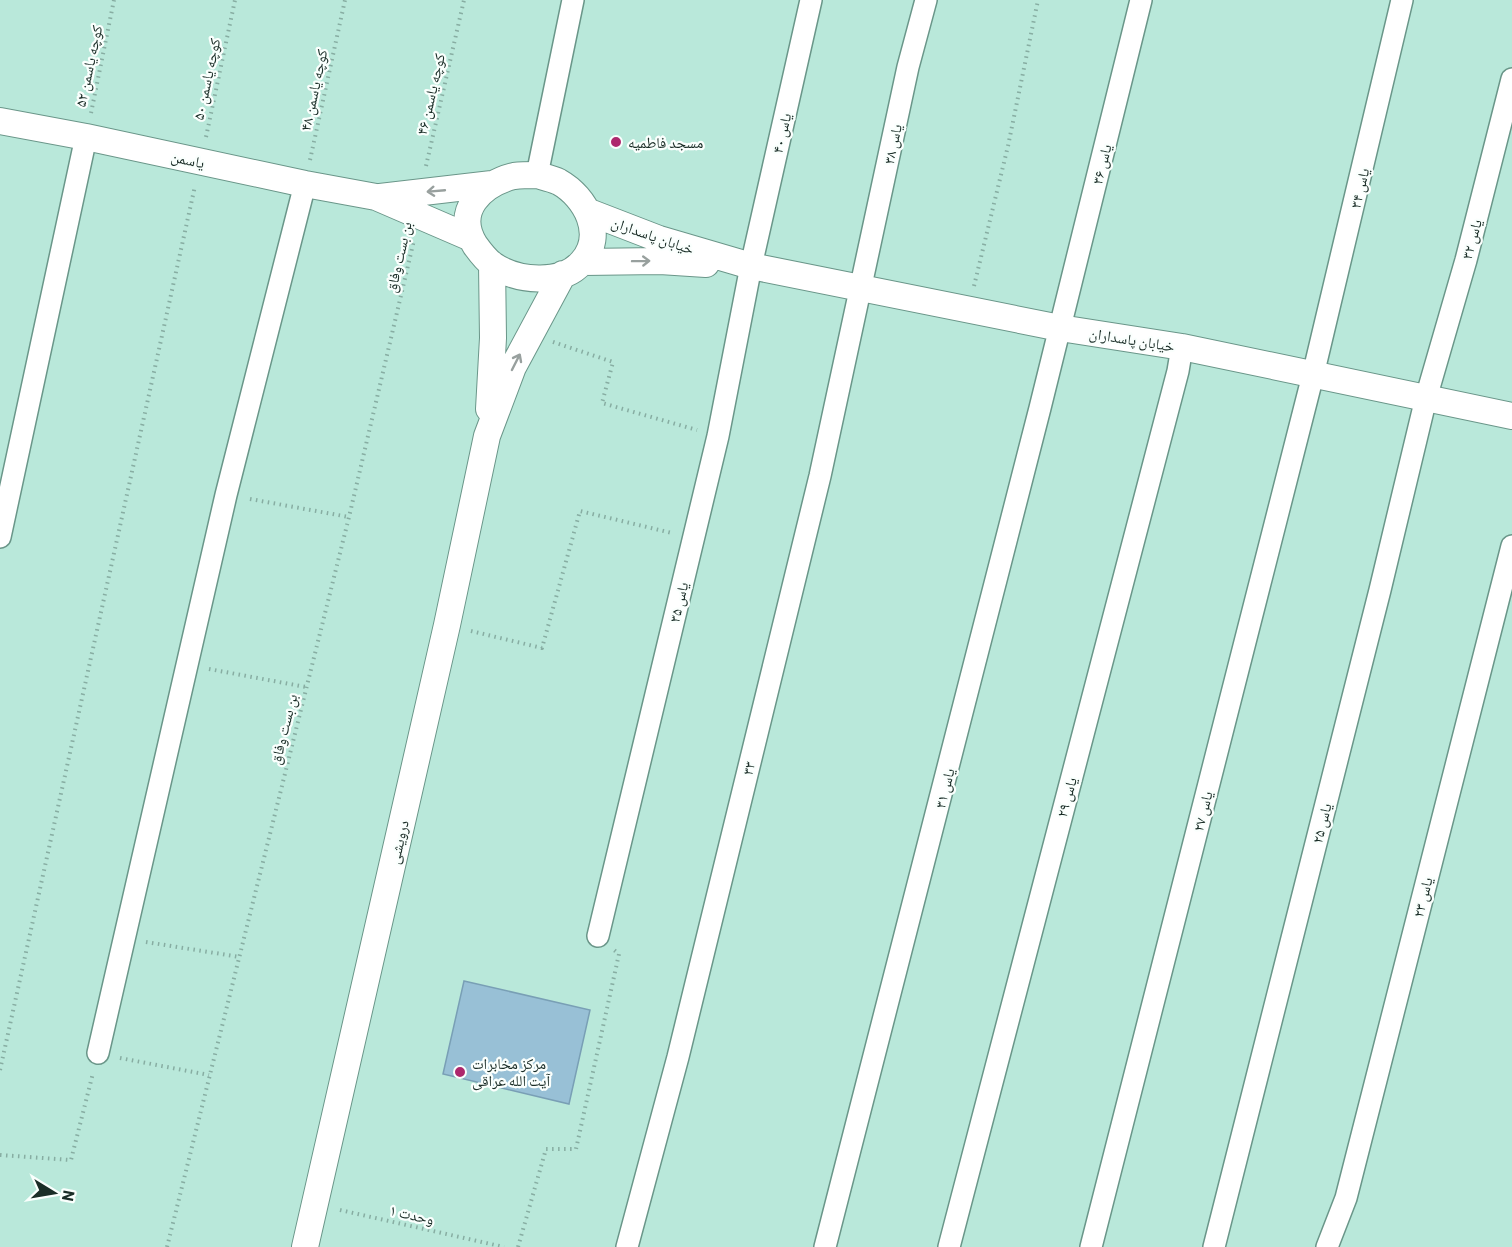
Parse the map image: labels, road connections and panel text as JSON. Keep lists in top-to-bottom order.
{
  "streets": {
    "street": [
      "یاس ۴۰",
      "یاس ۳۸",
      "یاسمن",
      "یاس ۳۶",
      "یاس ۳۴",
      "خیابان پاسداران",
      "یاس ۳۲",
      "یاس ۳۵",
      "۳۳",
      "یاس ۳۱",
      "یاس ۲۹",
      "یاس ۲۷",
      "یاس ۲۵",
      "درویشی",
      "یاس ۲۳"
    ],
    "path": [
      "کوچه یاسمن ۵۲",
      "کوچه یاسمن ۵۰",
      "کوچه یاسمن ۴۸",
      "کوچه یاسمن ۴۶",
      "بن بست وفاق",
      "وحدت ۱"
    ]
  },
  "crossings": [
    ["کوچه یاسمن ۵۲", "یاسمن"],
    ["کوچه یاسمن ۵۰", "یاسمن"],
    ["کوچه یاسمن ۴۸", "یاسمن"],
    ["کوچه یاسمن ۴۶", "یاسمن"],
    ["کوچه یاسمن ۴۶", "بن بست وفاق"],
    ["یاس ۴۰", "خیابان پاسداران"],
    ["یاس ۴۰", "یاس ۳۵"],
    ["یاس ۳۸", "خیابان پاسداران"],
    ["یاس ۳۸", "۳۳"],
    ["یاسمن", "خیابان پاسداران"],
    ["یاسمن", "بن بست وفاق"],
    ["یاس ۳۶", "خیابان پاسداران"],
    ["یاس ۳۶", "یاس ۳۱"],
    ["یاس ۳۴", "خیابان پاسداران"],
    ["یاس ۳۴", "یاس ۲۷"],
    ["خیابان پاسداران", "یاس ۳۲"],
    ["خیابان پاسداران", "یاس ۳۵"],
    ["خیابان پاسداران", "۳۳"],
    ["خیابان پاسداران", "یاس ۳۱"],
    ["خیابان پاسداران", "یاس ۲۹"],
    ["خیابان پاسداران", "یاس ۲۷"],
    ["خیابان پاسداران", "یاس ۲۵"],
    ["یاس ۳۲", "یاس ۲۵"],
    ["درویشی", "وحدت ۱"]
  ],
  "places": ["مسجد فاطمیه", "مرکز مخابرات آیت الله عراقی"],
  "north": "right"
}
